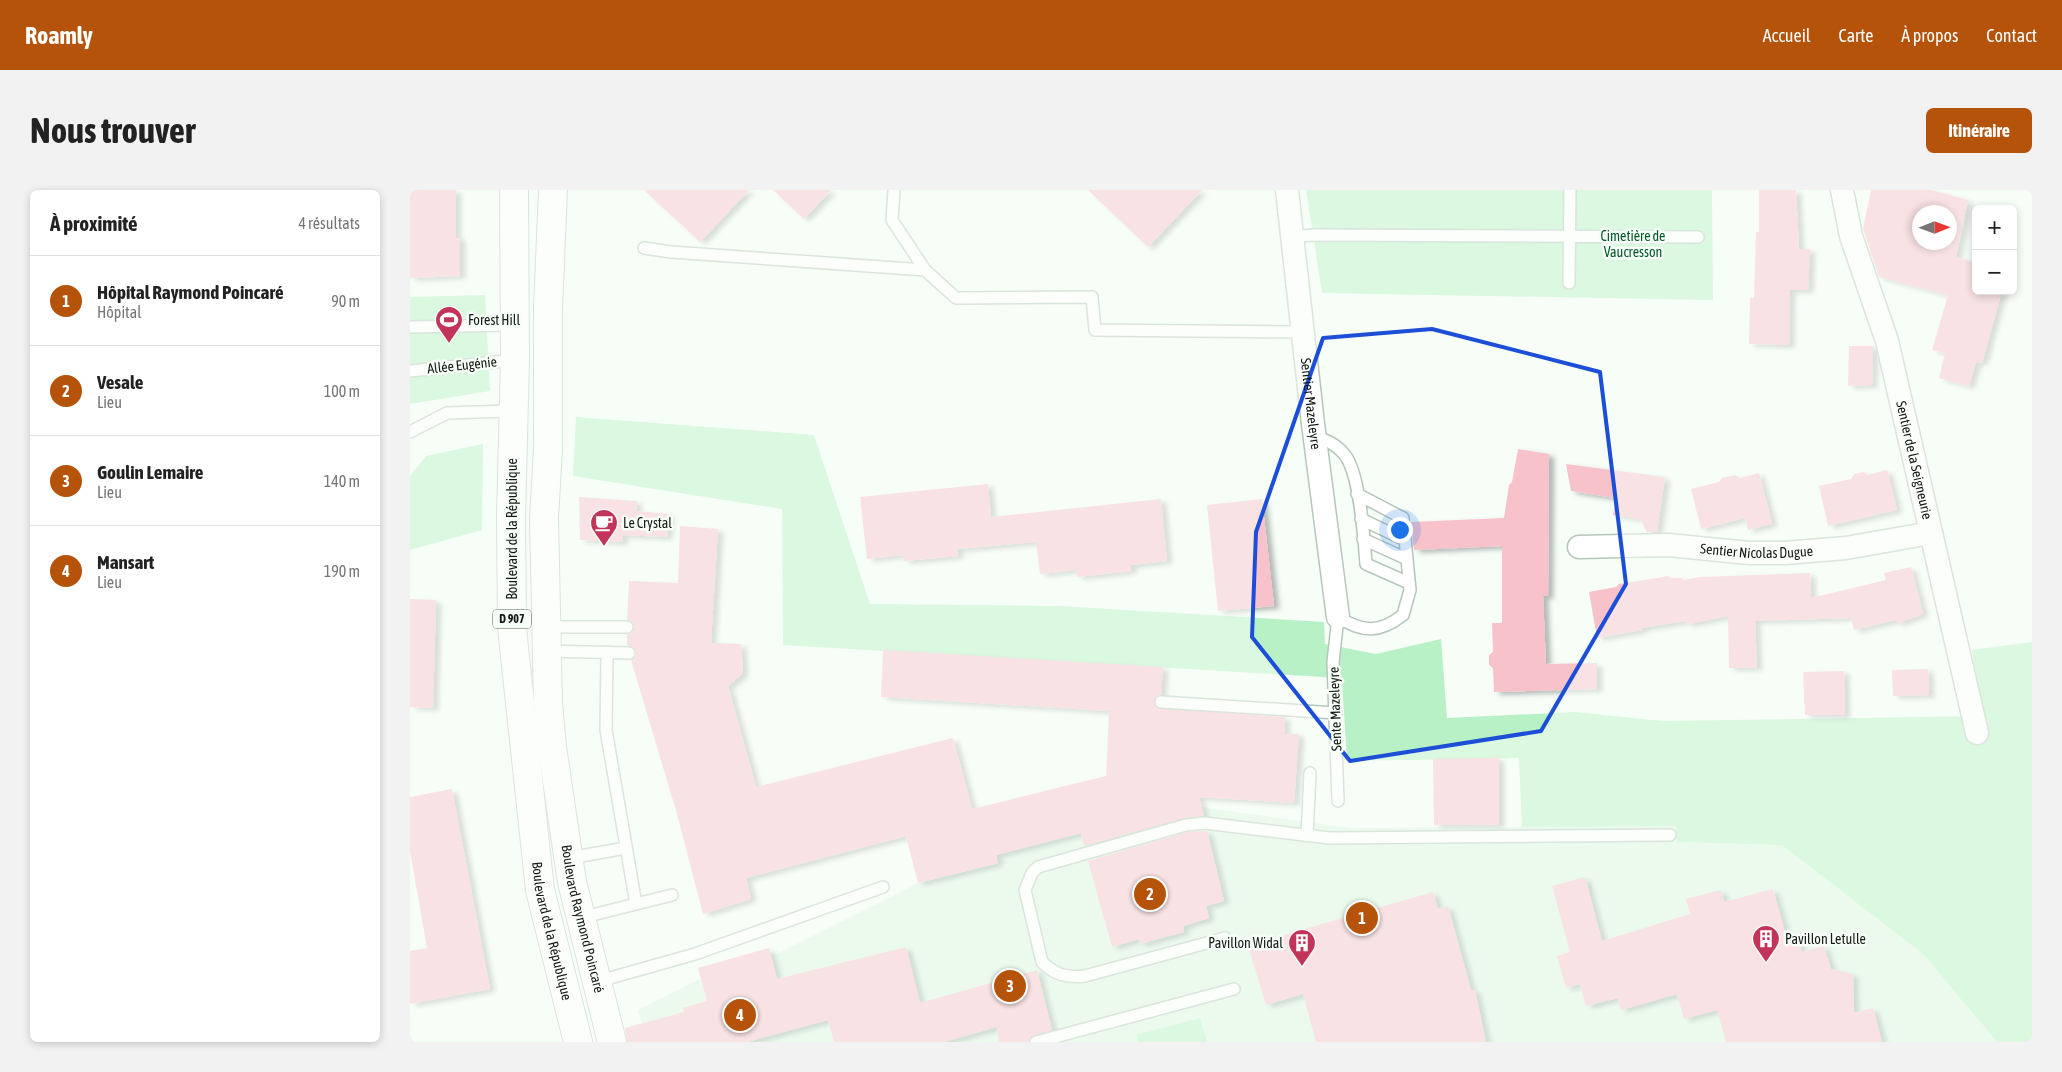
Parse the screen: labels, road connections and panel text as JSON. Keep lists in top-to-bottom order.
{
  "streets": {
    "main road": ["Boulevard de la République", "D 907", "Boulevard Raymond Poincaré"],
    "street": ["Sentier Mazeleyre", "Sentier de la Seigneurie", "Sentier Nicolas Dugue"],
    "lane": ["Allée Eugénie", "Sente Mazeleyre"]
  },
  "crossings": [
    ["Allée Eugénie", "Boulevard de la République"],
    ["Sentier Mazeleyre", "Sente Mazeleyre"],
    ["Sentier de la Seigneurie", "Sentier Nicolas Dugue"],
    ["D 907", "Boulevard Raymond Poincaré"]
  ],
  "parks": ["Cimetière de Vaucresson"],
  "places": {
    "sports": ["Forest Hill"],
    "cafe": ["Le Crystal"],
    "building": ["Pavillon Letulle", "Pavillon Widal"]
  },
  "north": "right",
  "page": {
    "header": "Roamly",
    "nav": [
      "Accueil",
      "Carte",
      "À propos",
      "Contact"
    ],
    "buttons": "Itinéraire",
    "title": "Nous trouver",
    "heading": ["À proximité", "4 résultats"],
    "map_buttons": ["+", "−"],
    "list": [
      {
        "mark": "1",
        "name": "Hôpital Raymond Poincaré",
        "note": "Hôpital",
        "value": "90 m"
      },
      {
        "mark": "2",
        "name": "Vesale",
        "note": "Lieu",
        "value": "100 m"
      },
      {
        "mark": "3",
        "name": "Goulin Lemaire",
        "note": "Lieu",
        "value": "140 m"
      },
      {
        "mark": "4",
        "name": "Mansart",
        "note": "Lieu",
        "value": "190 m"
      }
    ],
    "pins": [
      "2",
      "1",
      "3",
      "4"
    ]
  }
}
